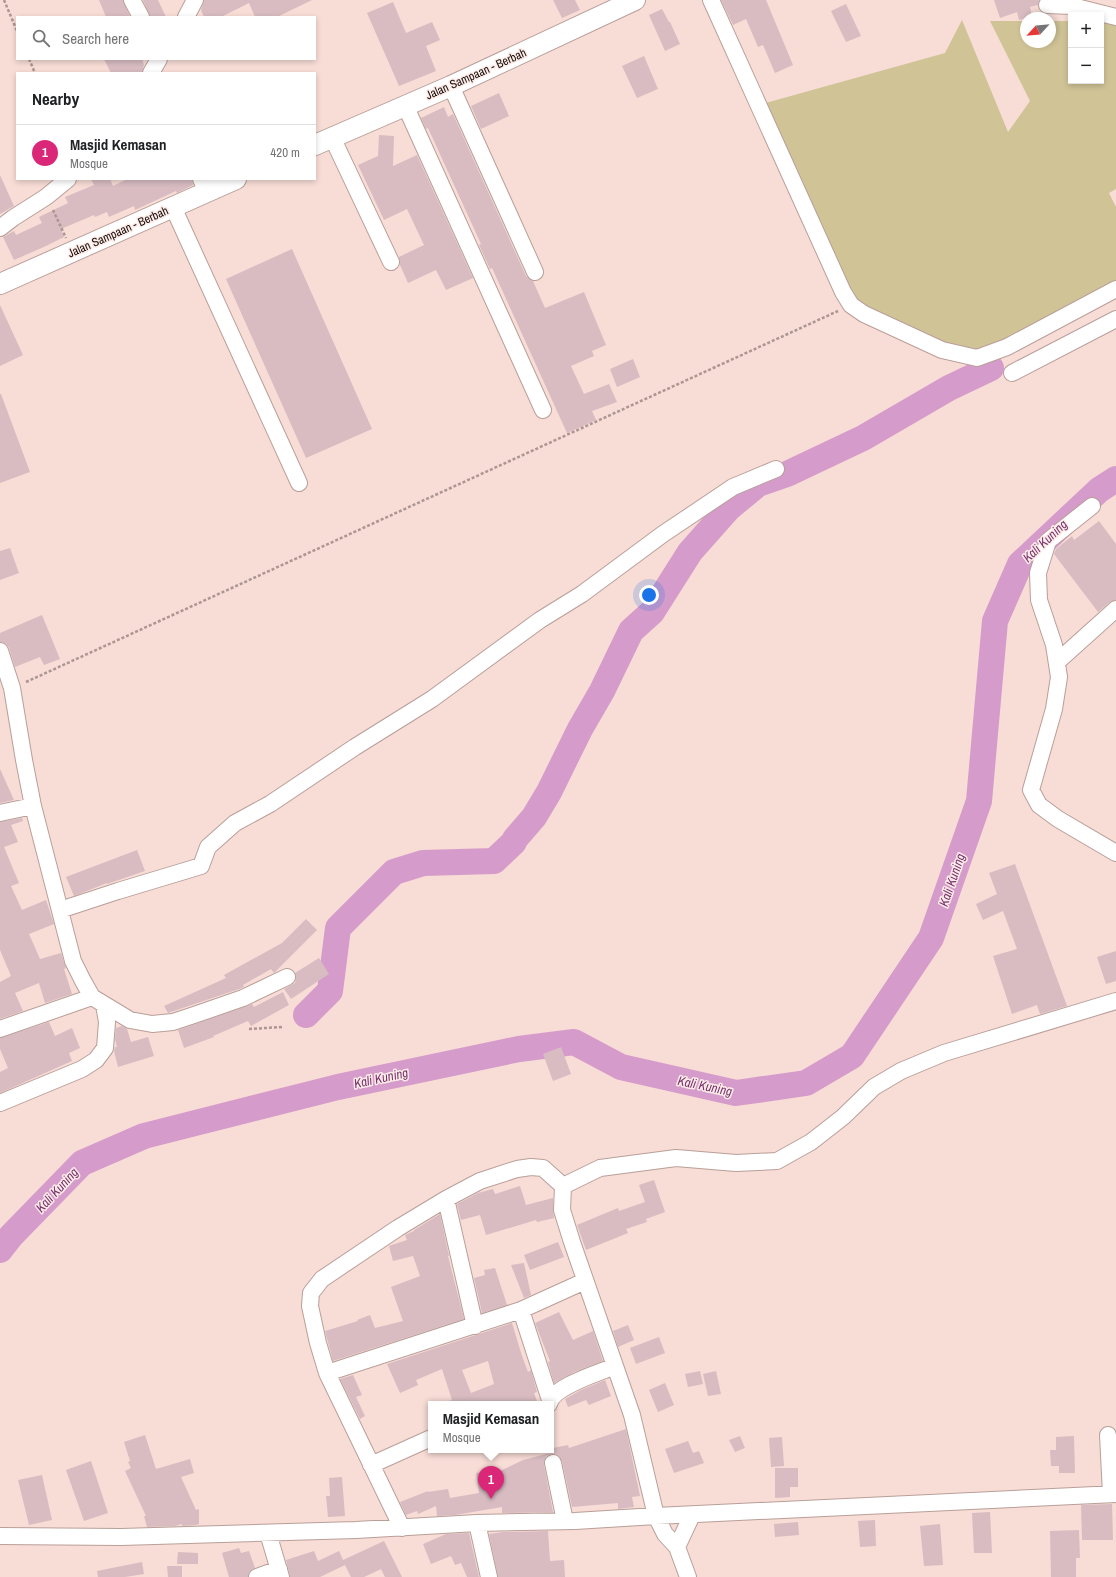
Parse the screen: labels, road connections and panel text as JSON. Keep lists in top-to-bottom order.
{
  "streets": {
    "main road": ["Jalan Sampaan - Berbah"]
  },
  "water": ["Kali Kuning"],
  "north": "bottom left",
  "page": {
    "map_buttons": ["+", "−"],
    "search": "Search here",
    "heading": "Nearby",
    "list": [
      {
        "mark": "1",
        "name": "Masjid Kemasan",
        "note": "Mosque",
        "value": "420 m"
      }
    ],
    "popup": ["Masjid Kemasan", "Mosque"],
    "pins": "1"
  }
}
